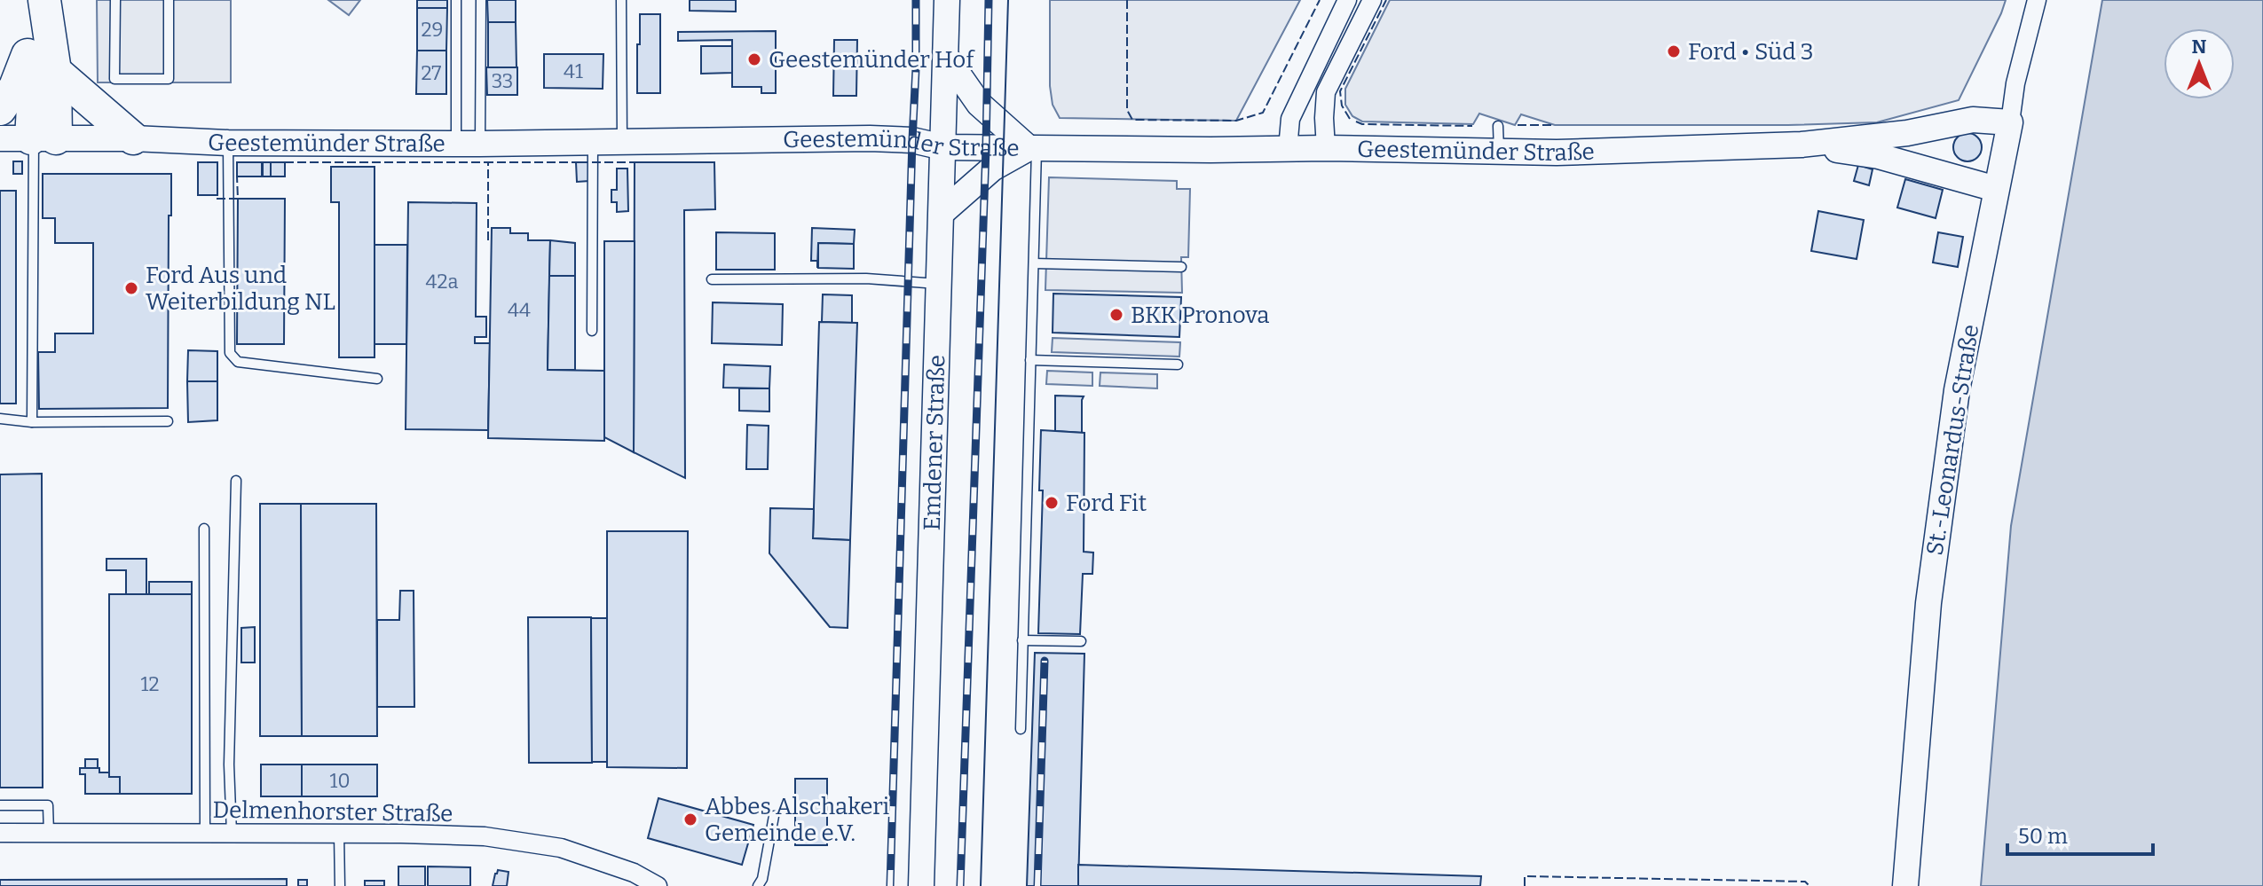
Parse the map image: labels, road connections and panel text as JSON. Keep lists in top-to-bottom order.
{
  "streets": {
    "street": [
      "Geestemünder Straße",
      "St.-Leonardus-Straße",
      "Emdener Straße",
      "Delmenhorster Straße"
    ]
  },
  "crossings": [
    ["Geestemünder Straße", "St.-Leonardus-Straße"],
    ["Geestemünder Straße", "Emdener Straße"]
  ],
  "places": [
    "Ford • Süd 3",
    "Geestemünder Hof",
    "Ford Aus und Weiterbildung NL",
    "BKK Pronova",
    "Ford Fit",
    "Abbes Alschakeri Gemeinde e.V."
  ],
  "house_numbers": [
    "29",
    "41",
    "27",
    "33",
    "42a",
    "44",
    "12",
    "10"
  ],
  "scale_bar": "50 m",
  "north": "top"
}
